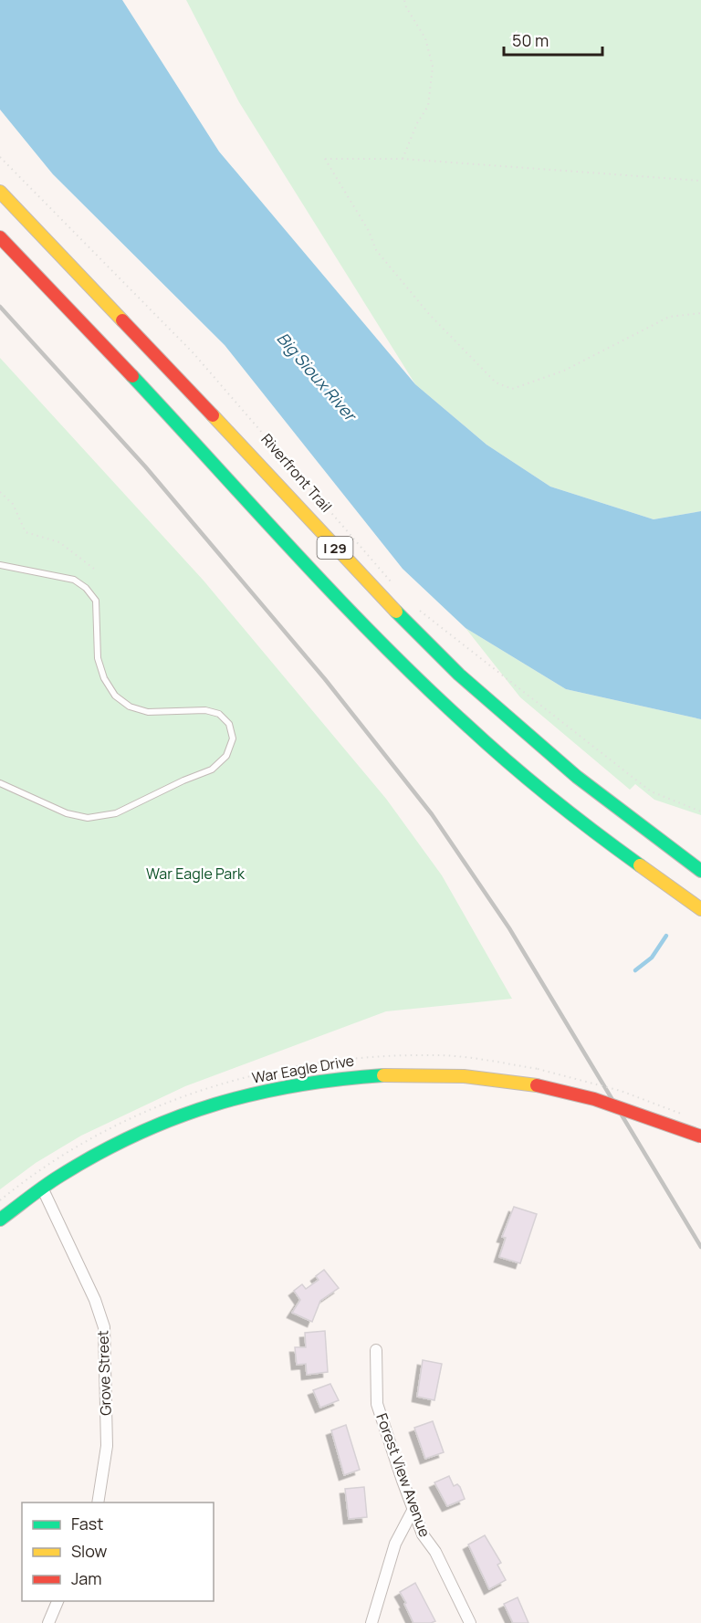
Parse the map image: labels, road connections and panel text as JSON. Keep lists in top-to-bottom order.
{
  "streets": {
    "main road": ["I 29", "War Eagle Drive"],
    "street": ["Grove Street", "Forest View Avenue"],
    "path": ["Riverfront Trail"]
  },
  "crossings": [
    ["War Eagle Drive", "Grove Street"]
  ],
  "water": ["Big Sioux River"],
  "parks": ["War Eagle Park"],
  "legend": ["Fast", "Slow", "Jam"],
  "scale_bar": "50 m"
}
